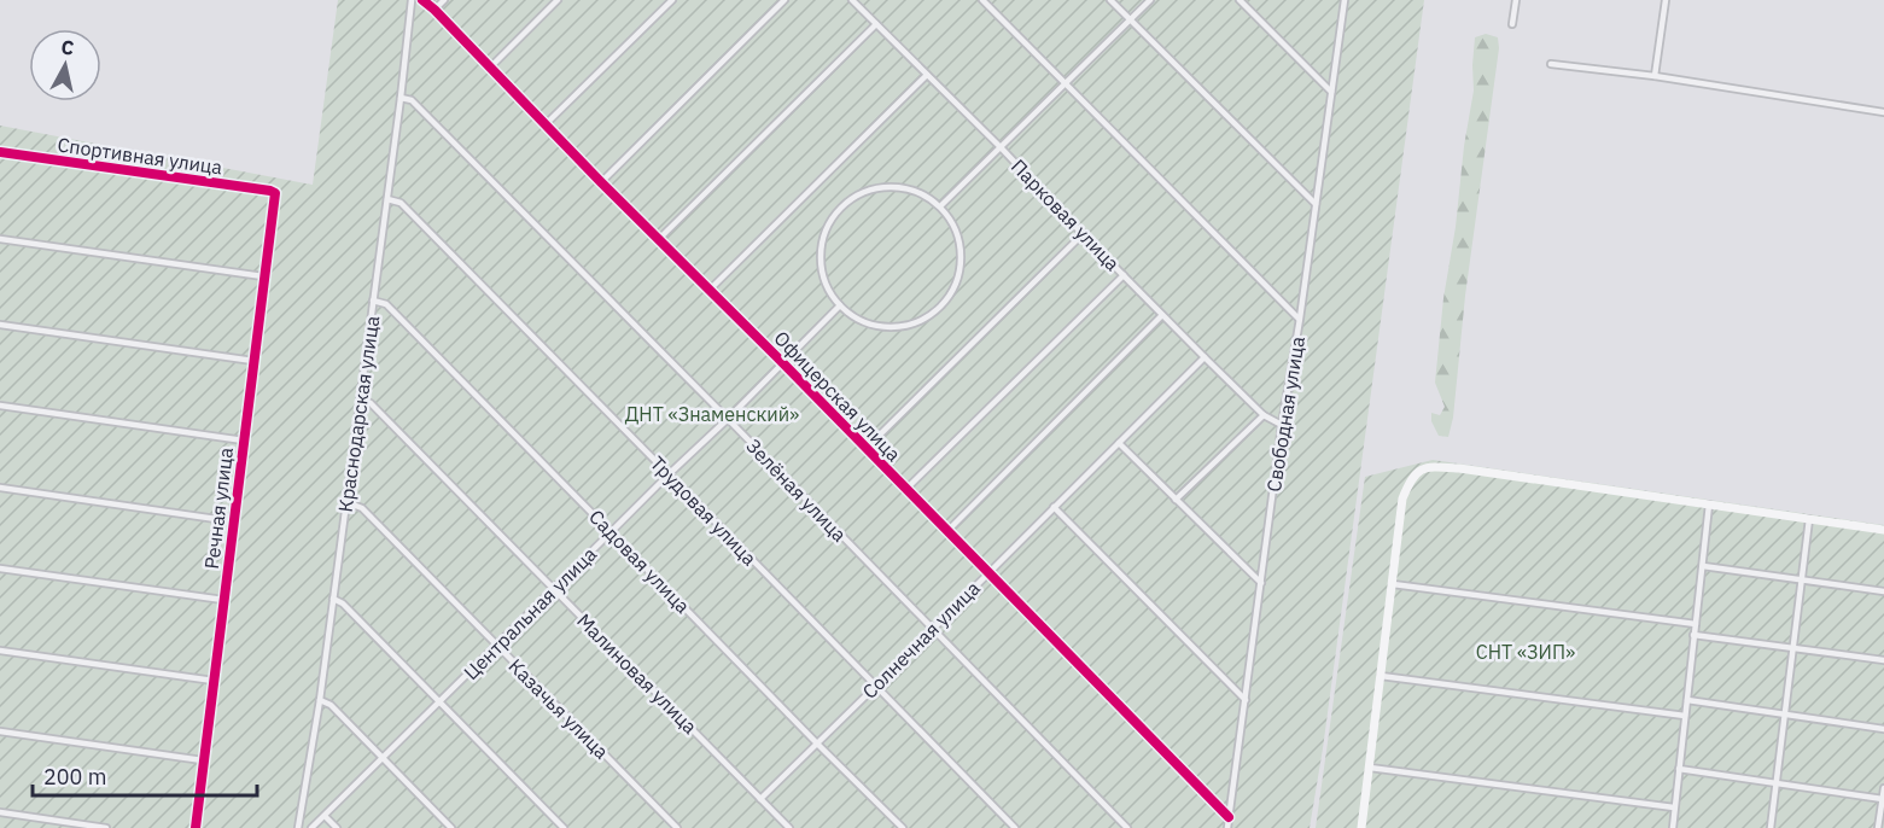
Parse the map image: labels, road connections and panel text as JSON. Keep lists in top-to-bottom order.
{
  "streets": {
    "street": [
      "Спортивная улица",
      "Парковая улица",
      "Офицерская улица",
      "Краснодарская улица",
      "Свободная улица",
      "Зелёная улица",
      "Речная улица",
      "Трудовая улица",
      "Садовая улица",
      "Центральная улица",
      "Солнечная улица",
      "Малиновая улица",
      "Казачья улица"
    ]
  },
  "crossings": [
    ["Спортивная улица", "Речная улица"],
    ["Парковая улица", "Свободная улица"],
    ["Парковая улица", "Солнечная улица"],
    ["Офицерская улица", "Свободная улица"],
    ["Офицерская улица", "Центральная улица"],
    ["Офицерская улица", "Солнечная улица"],
    ["Краснодарская улица", "Зелёная улица"],
    ["Краснодарская улица", "Трудовая улица"],
    ["Краснодарская улица", "Садовая улица"],
    ["Краснодарская улица", "Малиновая улица"],
    ["Краснодарская улица", "Казачья улица"],
    ["Зелёная улица", "Центральная улица"],
    ["Зелёная улица", "Солнечная улица"],
    ["Трудовая улица", "Центральная улица"],
    ["Трудовая улица", "Солнечная улица"],
    ["Садовая улица", "Центральная улица"],
    ["Садовая улица", "Солнечная улица"],
    ["Центральная улица", "Малиновая улица"],
    ["Центральная улица", "Казачья улица"],
    ["Солнечная улица", "Малиновая улица"]
  ],
  "parks": ["ДНТ «Знаменский»", "СНТ «ЗИП»"],
  "scale_bar": "200 m",
  "north": "top"
}
